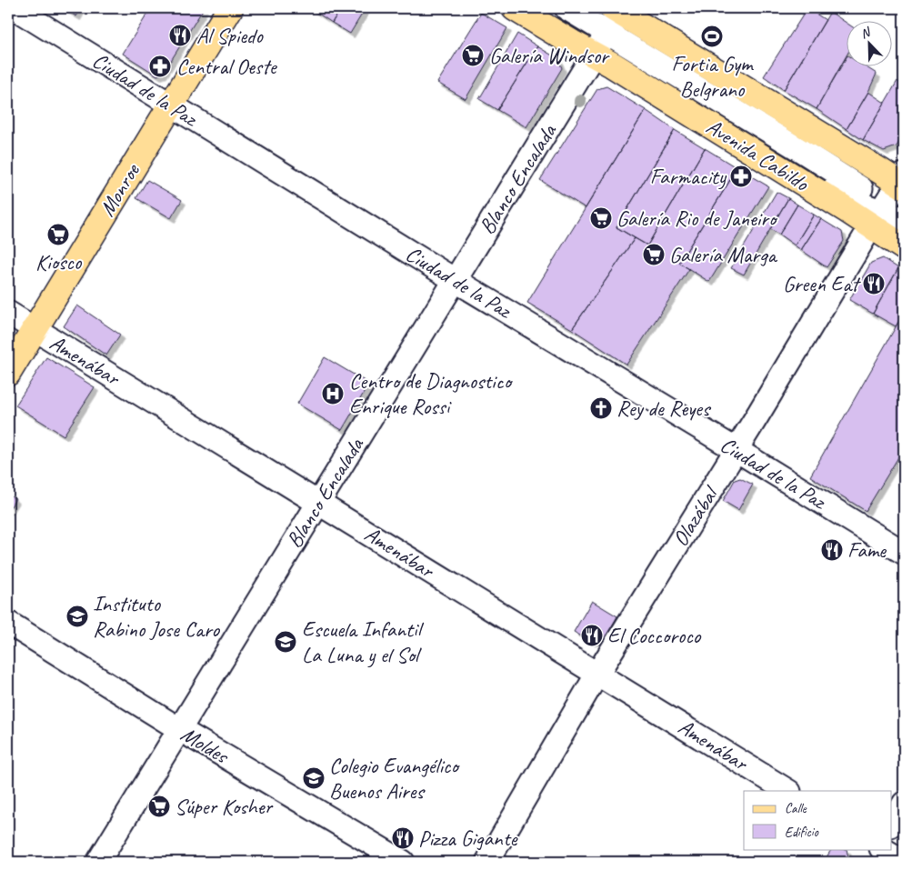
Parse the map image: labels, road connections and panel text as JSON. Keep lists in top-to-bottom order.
{
  "streets": {
    "main road": ["Avenida Cabildo", "Monroe"],
    "street": [
      "Ciudad de la Paz",
      "Blanco Encalada",
      "Amenábar",
      "Olazábal",
      "Moldes"
    ]
  },
  "crossings": [
    ["Ciudad de la Paz", "Blanco Encalada"],
    ["Ciudad de la Paz", "Monroe"],
    ["Ciudad de la Paz", "Olazábal"],
    ["Avenida Cabildo", "Blanco Encalada"],
    ["Avenida Cabildo", "Olazábal"],
    ["Blanco Encalada", "Amenábar"],
    ["Blanco Encalada", "Moldes"],
    ["Monroe", "Amenábar"],
    ["Amenábar", "Olazábal"]
  ],
  "places": {
    "restaurant": [
      "Al Spiedo",
      "Green Eat",
      "Fame",
      "El Coccoroco",
      "Pizza Gigante"
    ],
    "sports": ["Fortia Gym Belgrano"],
    "supermarket": [
      "Galería Windsor",
      "Galería Rio de Janeiro",
      "Kiosco",
      "Galería Marga",
      "Súper Kosher"
    ],
    "pharmacy": ["Central Oeste", "Farmacity"],
    "hospital": ["Centro de Diagnostico Enrique Rossi"],
    "church": ["Rey de Reyes"],
    "school or university": ["Instituto Rabino Jose Caro", "Escuela Infantil La Luna y el Sol", "Colegio Evangélico Buenos Aires"]
  },
  "legend": ["Calle", "Edificio"],
  "north": "top left"
}
